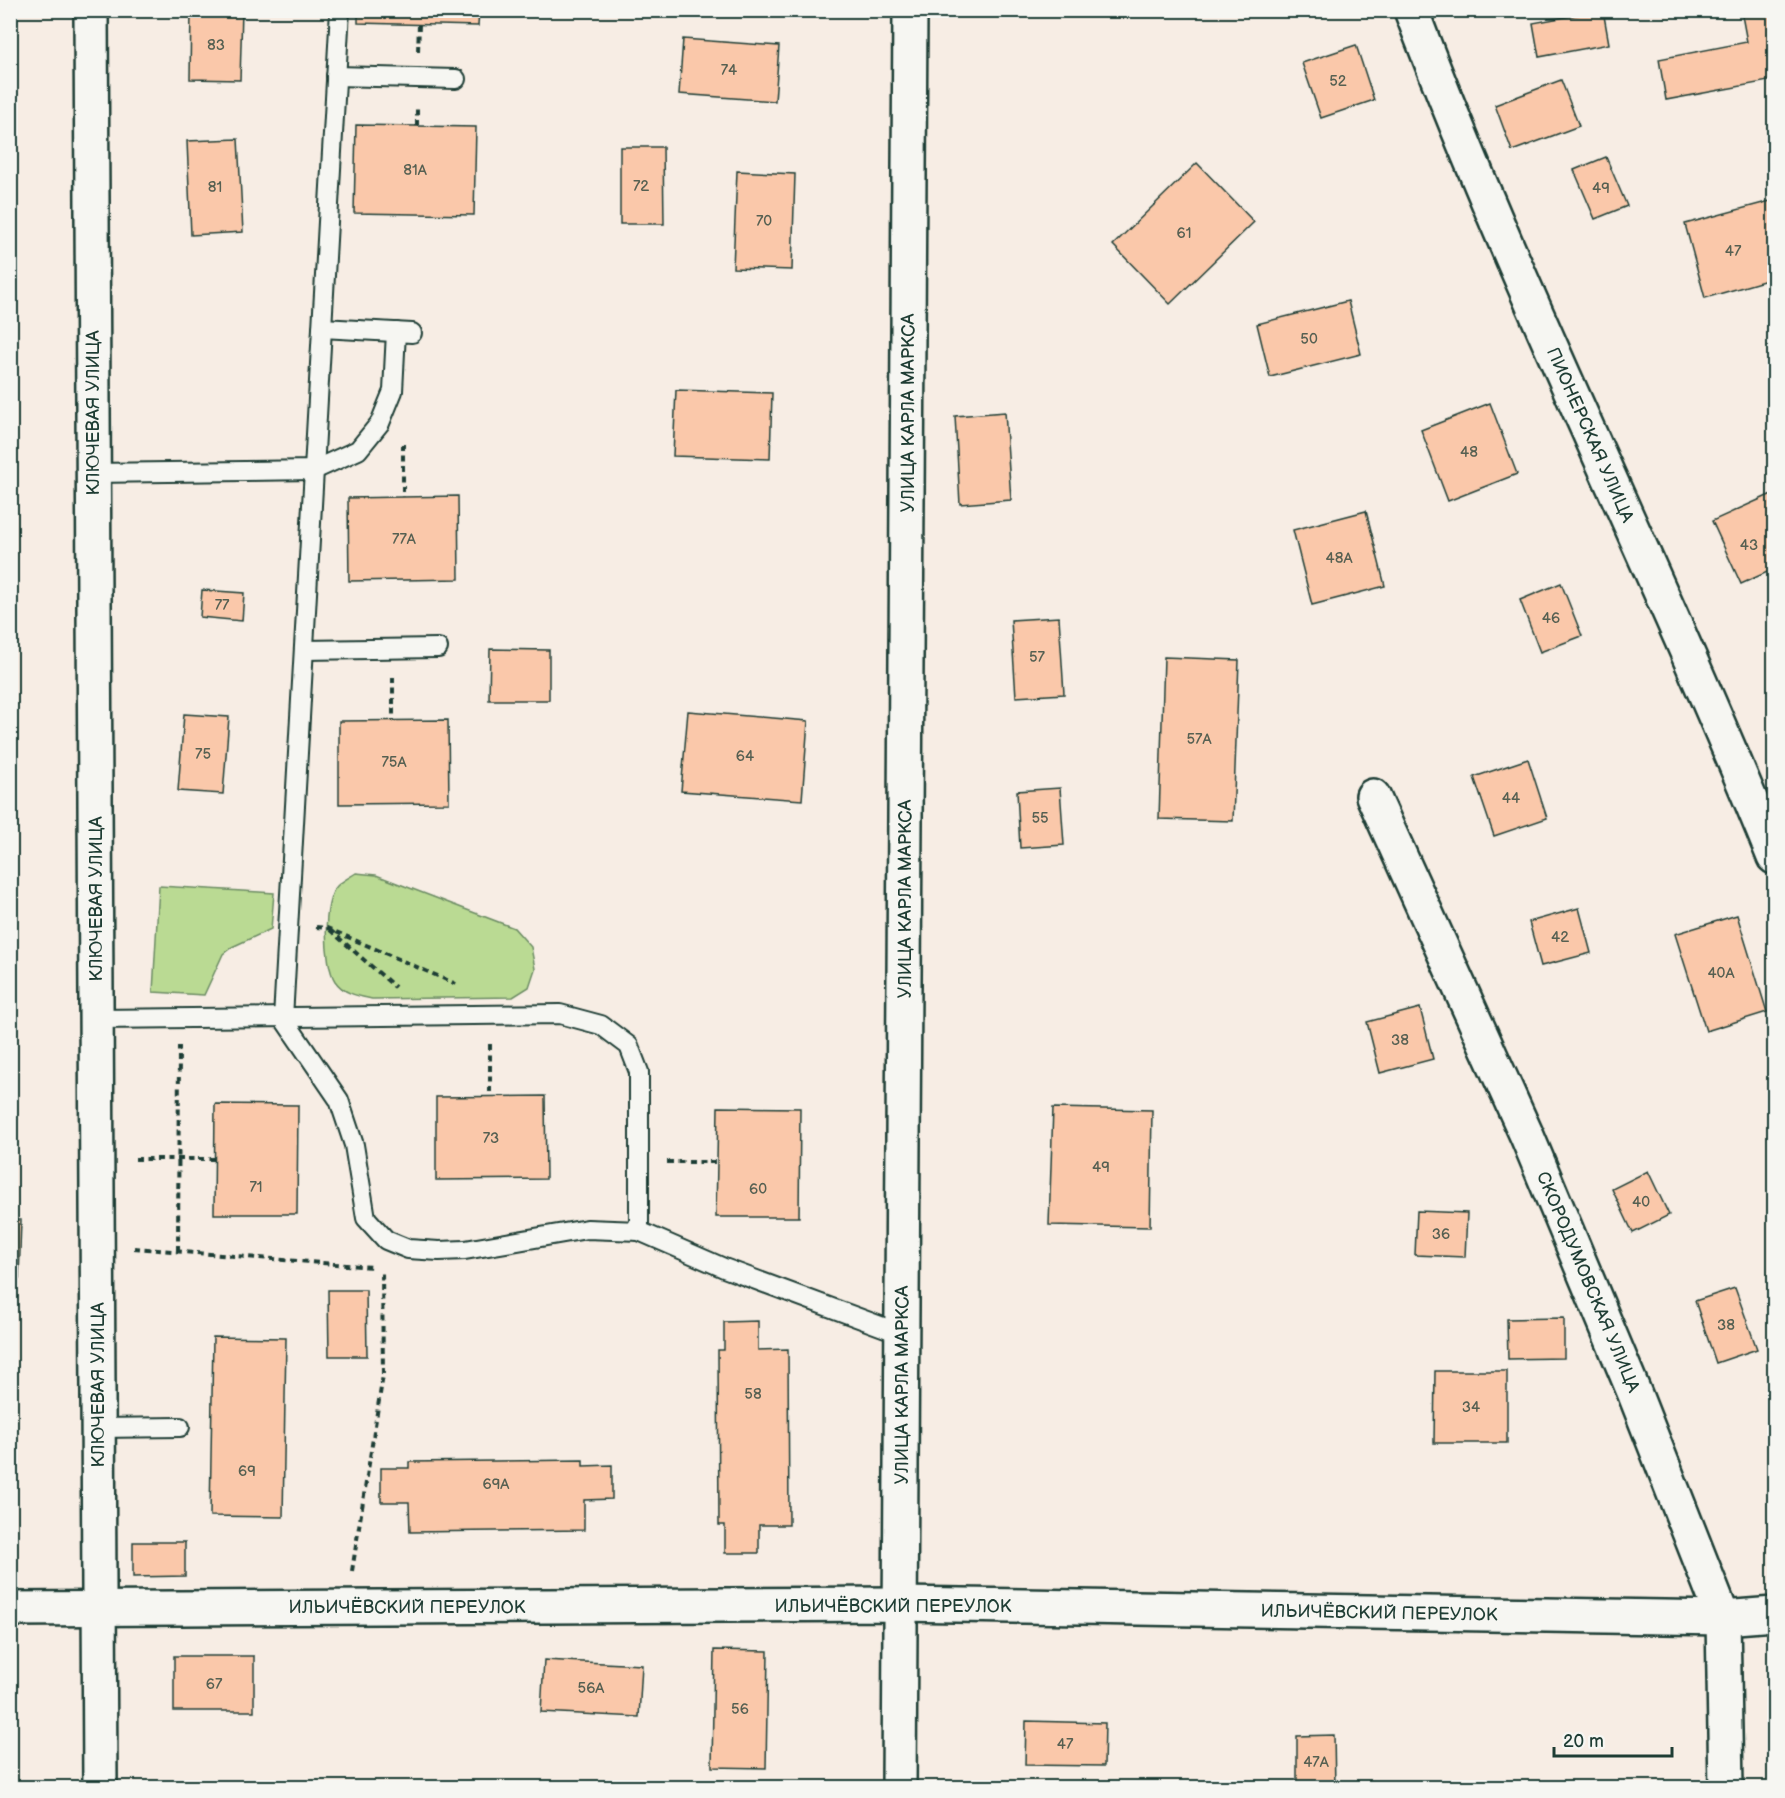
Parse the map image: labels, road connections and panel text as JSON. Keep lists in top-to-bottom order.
{
  "streets": {
    "street": [
      "КЛЮЧЕВАЯ УЛИЦА",
      "УЛИЦА КАРЛА МАРКСА",
      "ПИОНЕРСКАЯ УЛИЦА",
      "СКОРОДУМОВСКАЯ УЛИЦА",
      "ИЛЬИЧЁВСКИЙ ПЕРЕУЛОК"
    ]
  },
  "crossings": [
    ["КЛЮЧЕВАЯ УЛИЦА", "ИЛЬИЧЁВСКИЙ ПЕРЕУЛОК"],
    ["УЛИЦА КАРЛА МАРКСА", "ИЛЬИЧЁВСКИЙ ПЕРЕУЛОК"],
    ["СКОРОДУМОВСКАЯ УЛИЦА", "ИЛЬИЧЁВСКИЙ ПЕРЕУЛОК"]
  ],
  "house_numbers": [
    "83",
    "74",
    "52",
    "81А",
    "72",
    "81",
    "49",
    "70",
    "61",
    "47",
    "50",
    "48",
    "77А",
    "43",
    "48А",
    "77",
    "46",
    "57",
    "57А",
    "75",
    "64",
    "75А",
    "44",
    "55",
    "42",
    "40А",
    "38",
    "73",
    "49",
    "71",
    "60",
    "40",
    "36",
    "38",
    "58",
    "34",
    "69",
    "69А",
    "67",
    "56А",
    "56",
    "47",
    "47А"
  ],
  "scale_bar": "20 m"
}
